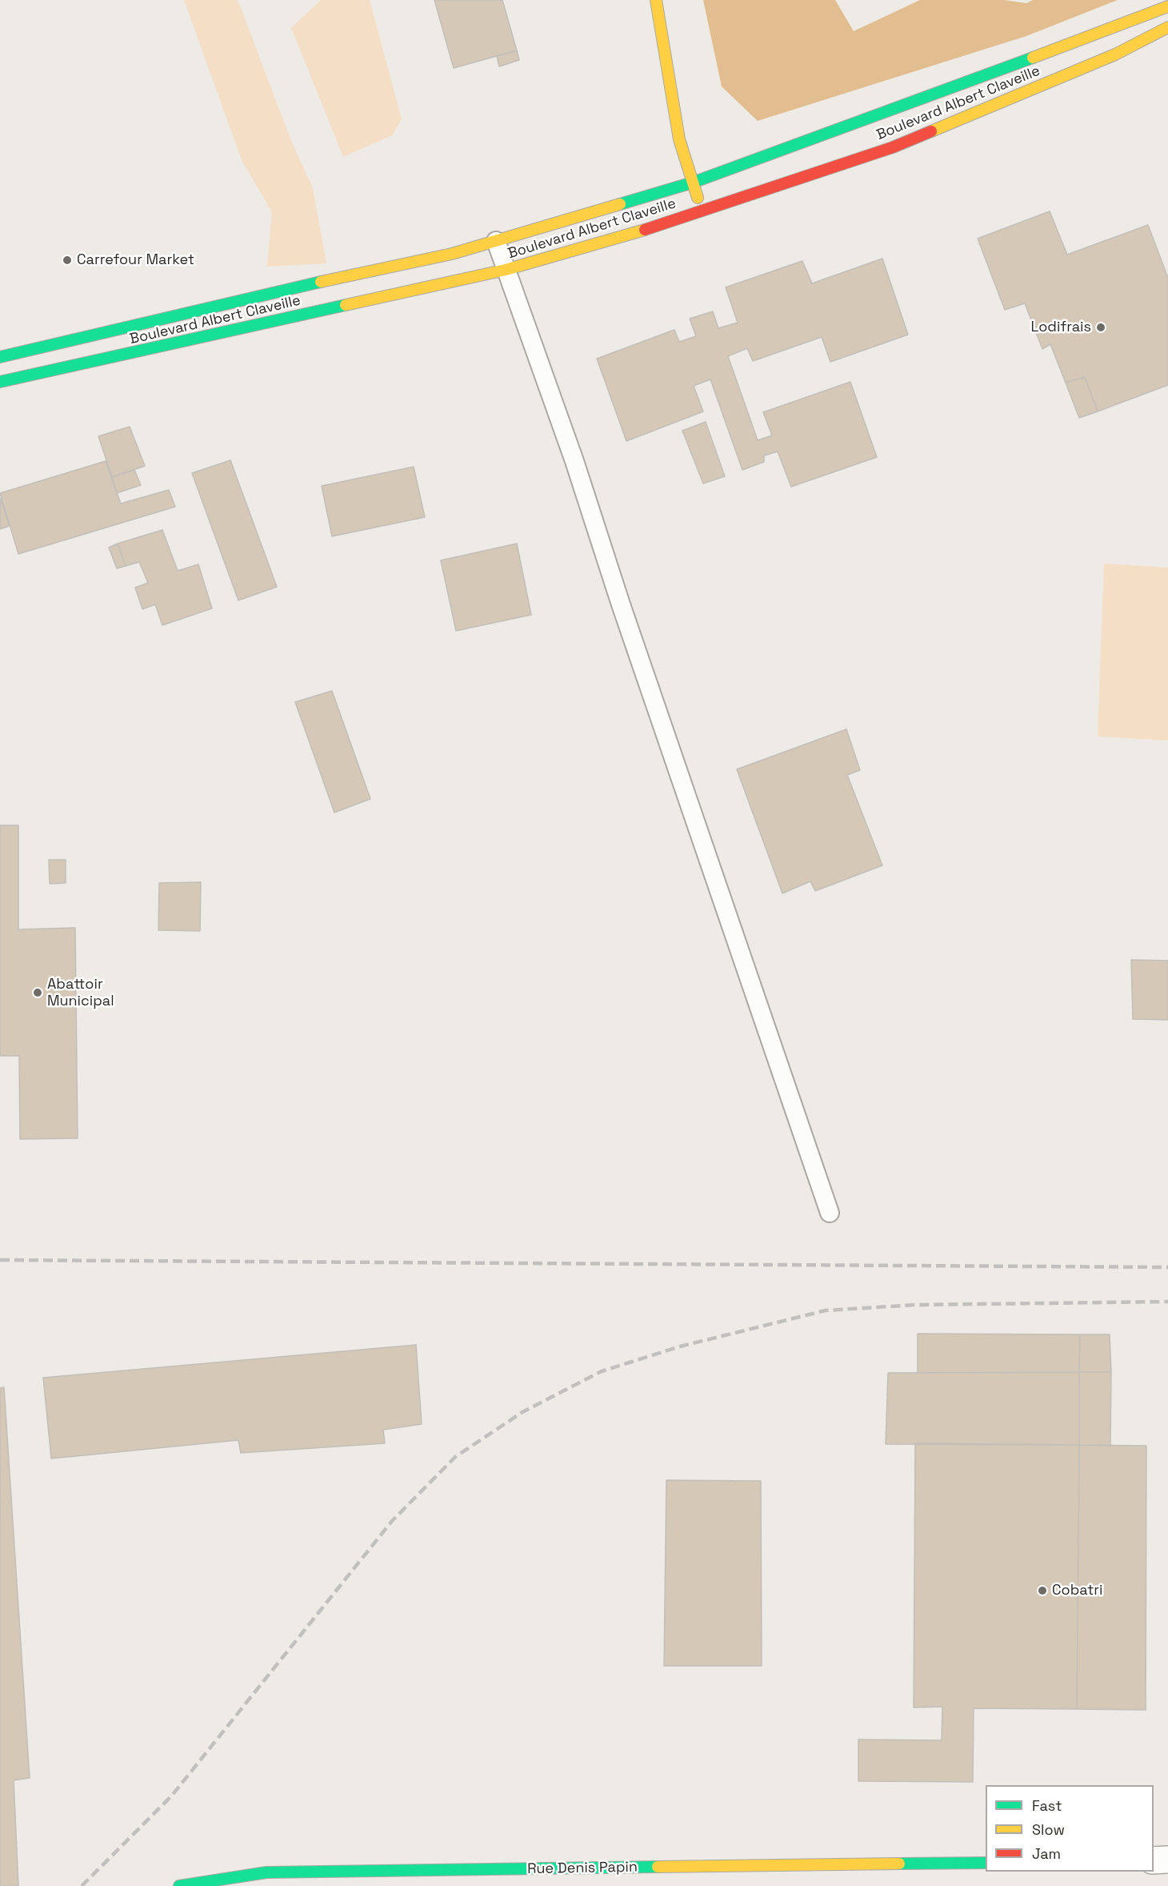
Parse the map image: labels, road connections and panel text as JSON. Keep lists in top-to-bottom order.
{
  "streets": {
    "main road": ["Boulevard Albert Claveille", "Rue Denis Papin"]
  },
  "places": [
    "Carrefour Market",
    "Lodifrais",
    "Abattoir Municipal",
    "Cobatri"
  ],
  "legend": ["Fast", "Slow", "Jam"]
}
